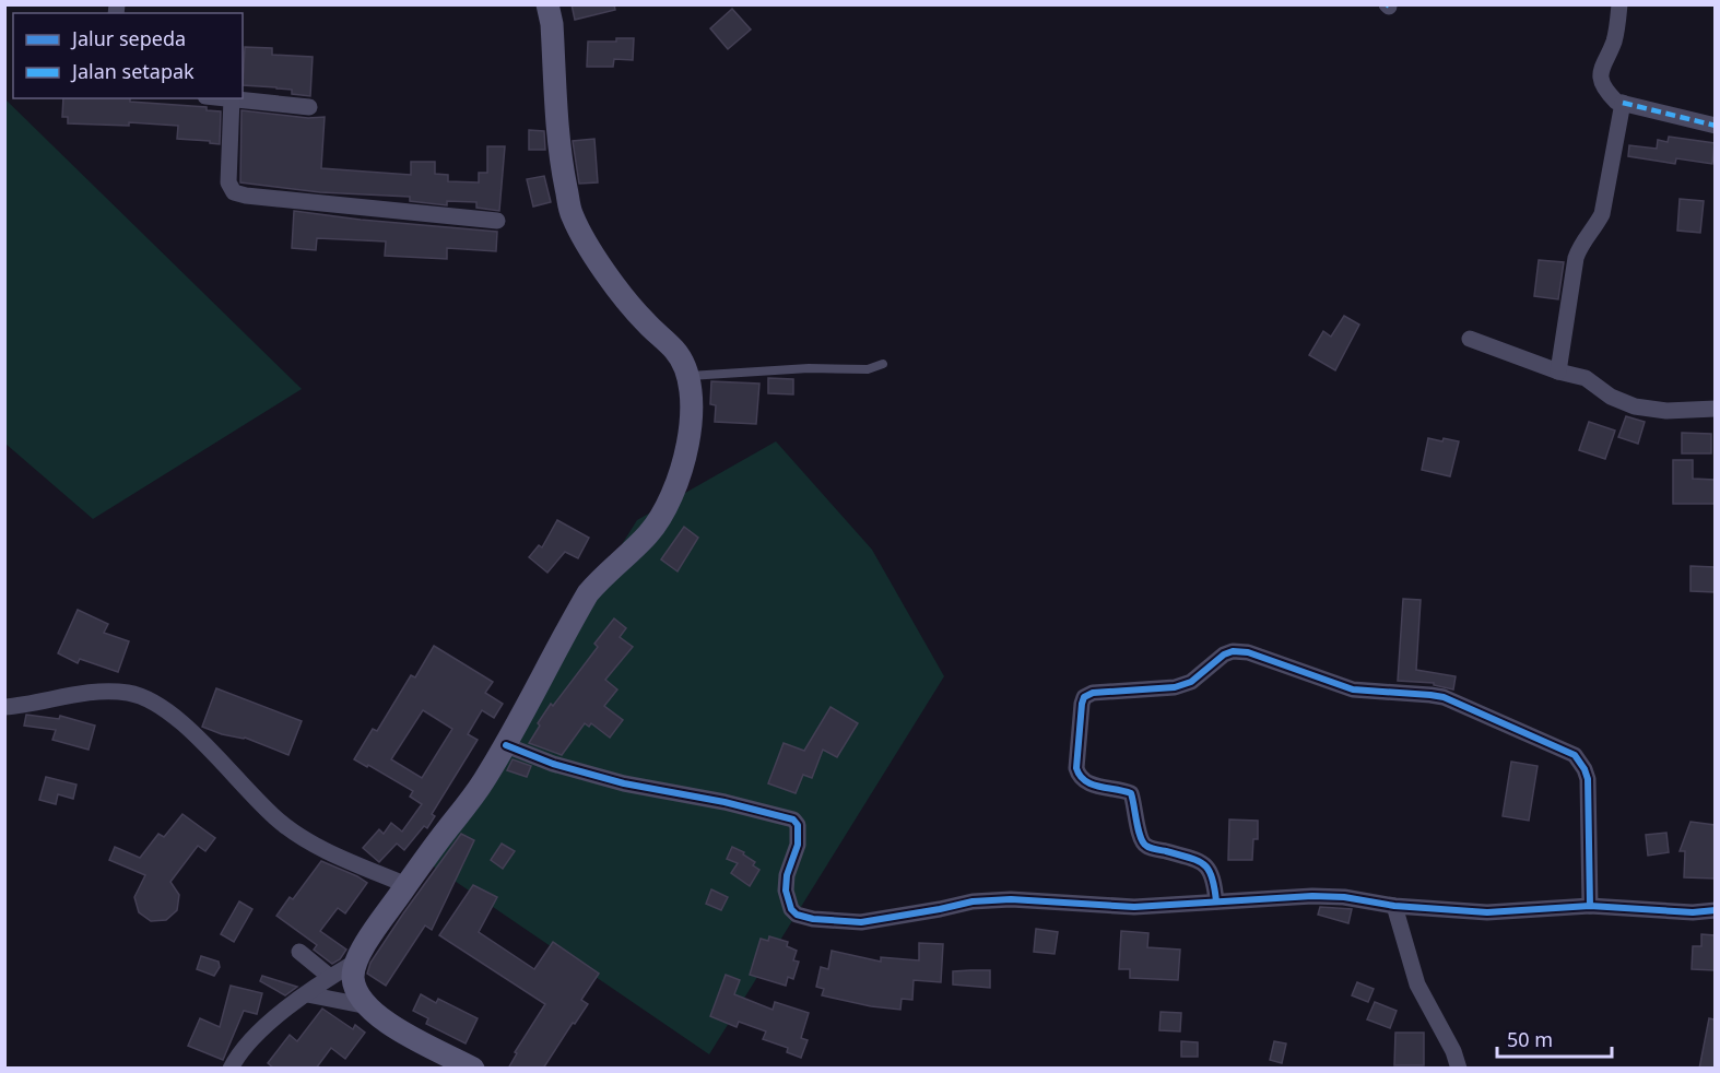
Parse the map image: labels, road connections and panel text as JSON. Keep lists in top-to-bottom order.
{
  "legend": ["Jalur sepeda", "Jalan setapak"],
  "scale_bar": "50 m"
}
